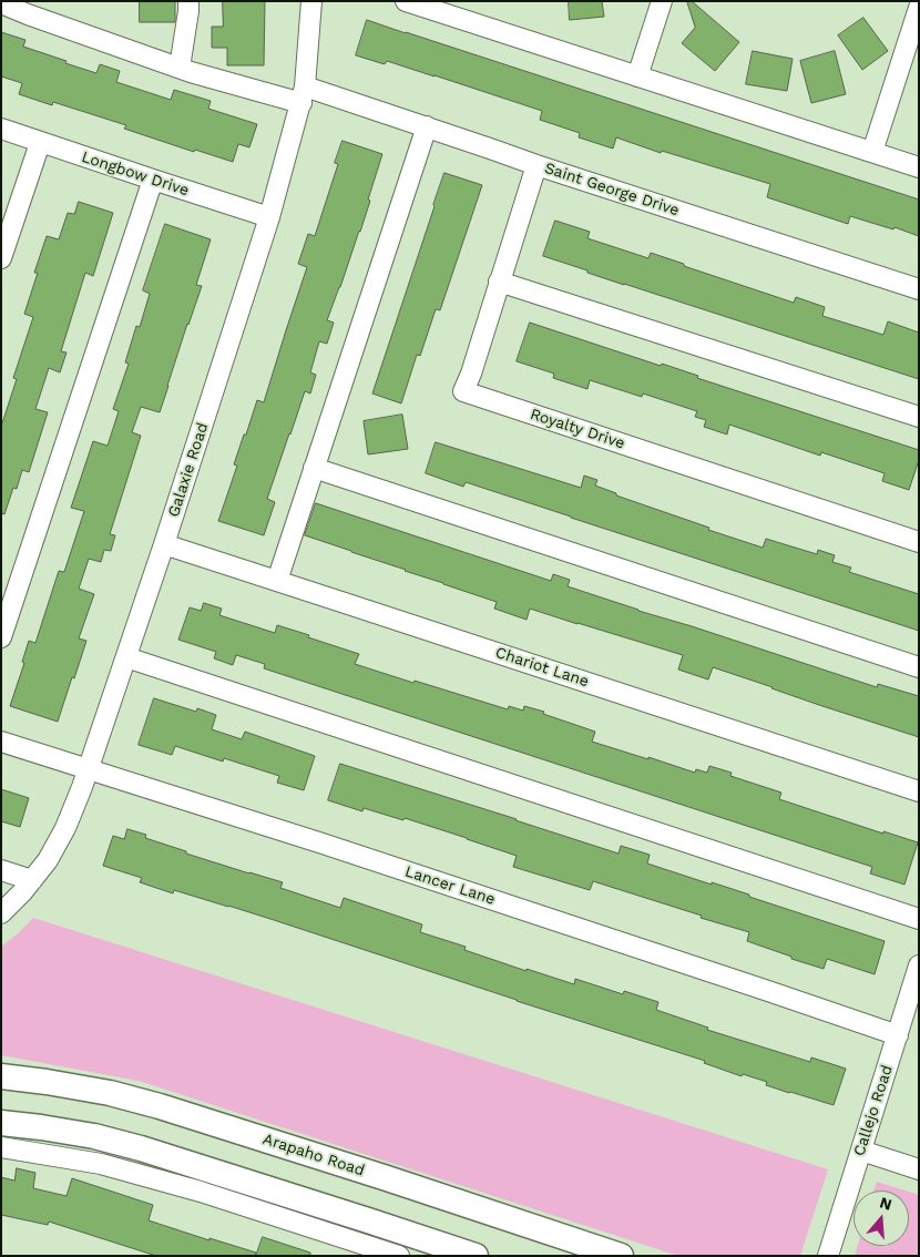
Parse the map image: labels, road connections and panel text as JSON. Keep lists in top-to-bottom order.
{
  "streets": {
    "main road": ["Arapaho Road"],
    "street": [
      "Longbow Drive",
      "Saint George Drive",
      "Royalty Drive",
      "Galaxie Road",
      "Chariot Lane",
      "Lancer Lane",
      "Callejo Road"
    ]
  },
  "crossings": [
    ["Longbow Drive", "Galaxie Road"],
    ["Saint George Drive", "Royalty Drive"],
    ["Saint George Drive", "Galaxie Road"],
    ["Galaxie Road", "Chariot Lane"],
    ["Galaxie Road", "Lancer Lane"],
    ["Lancer Lane", "Callejo Road"]
  ],
  "north": "top"
}
